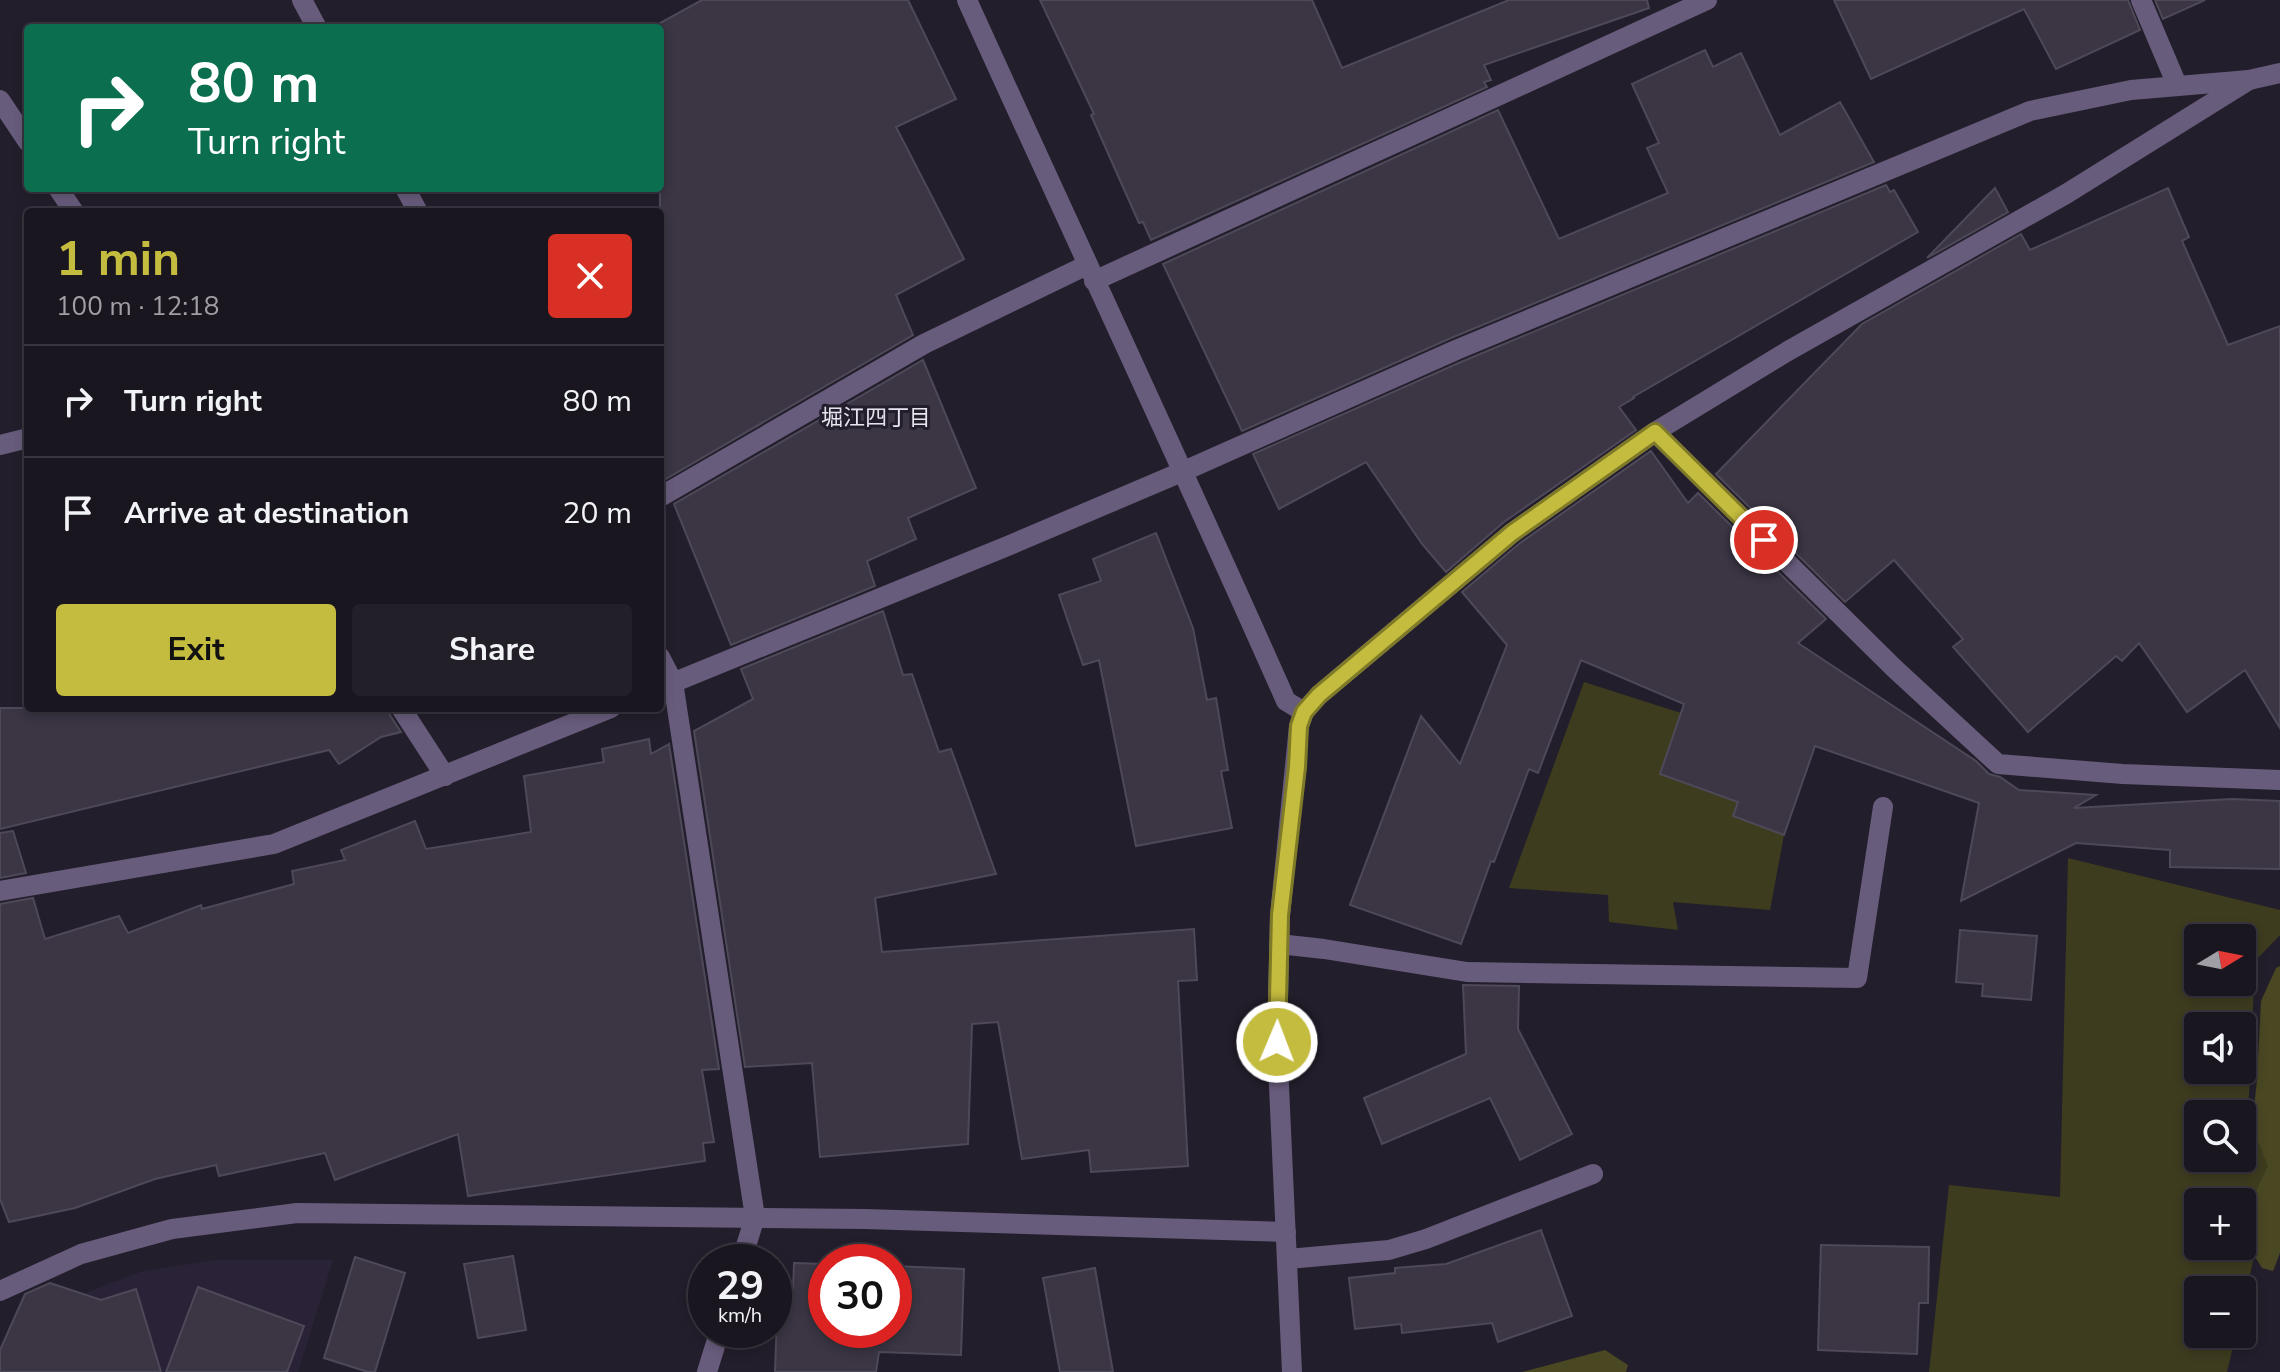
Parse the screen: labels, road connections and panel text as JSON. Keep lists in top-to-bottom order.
{
  "districts": ["堀江四丁目"],
  "north": "right",
  "page": {
    "turn": ["80 m", "Turn right"],
    "heading": ["1 min", "100 m · 12:18"],
    "list": [
      {
        "name": "Turn right",
        "value": "80 m"
      },
      {
        "name": "Arrive at destination",
        "value": "20 m"
      }
    ],
    "buttons": ["Exit", "Share"],
    "map_buttons": ["+", "−"],
    "speed": "29 km/h",
    "limit": "30"
  }
}
